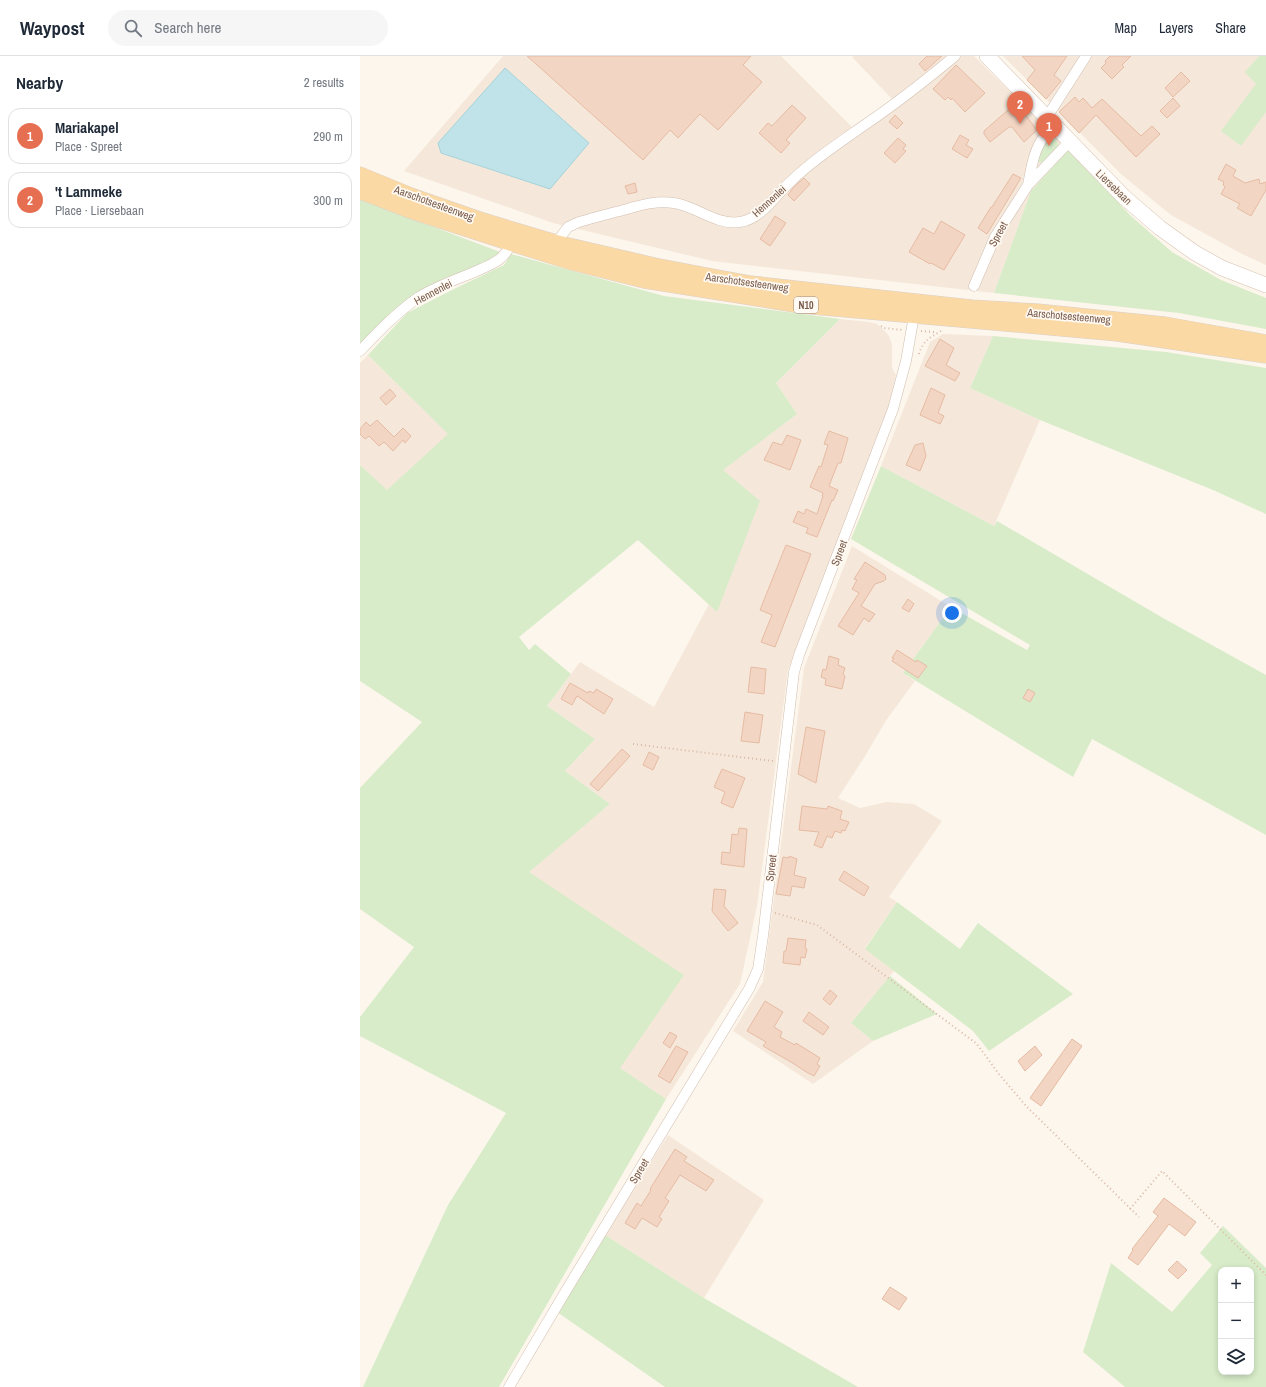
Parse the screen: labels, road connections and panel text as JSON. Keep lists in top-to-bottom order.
{
  "streets": {
    "main road": ["Aarschotsesteenweg", "N10"],
    "street": ["Liersebaan", "Hennenlei", "Spreet"]
  },
  "crossings": [
    ["Liersebaan", "Spreet"],
    ["Hennenlei", "Aarschotsesteenweg"],
    ["Aarschotsesteenweg", "Spreet"]
  ],
  "page": {
    "header": "Waypost",
    "search": "Search here",
    "nav": ["Map", "Layers", "Share"],
    "heading": ["Nearby", "2 results"],
    "pins": ["2", "1"],
    "list": [
      {
        "mark": "1",
        "name": "Mariakapel",
        "note": "Place · Spreet",
        "value": "290 m"
      },
      {
        "mark": "2",
        "name": "'t Lammeke",
        "note": "Place · Liersebaan",
        "value": "300 m"
      }
    ],
    "map_buttons": ["+", "−"]
  }
}
